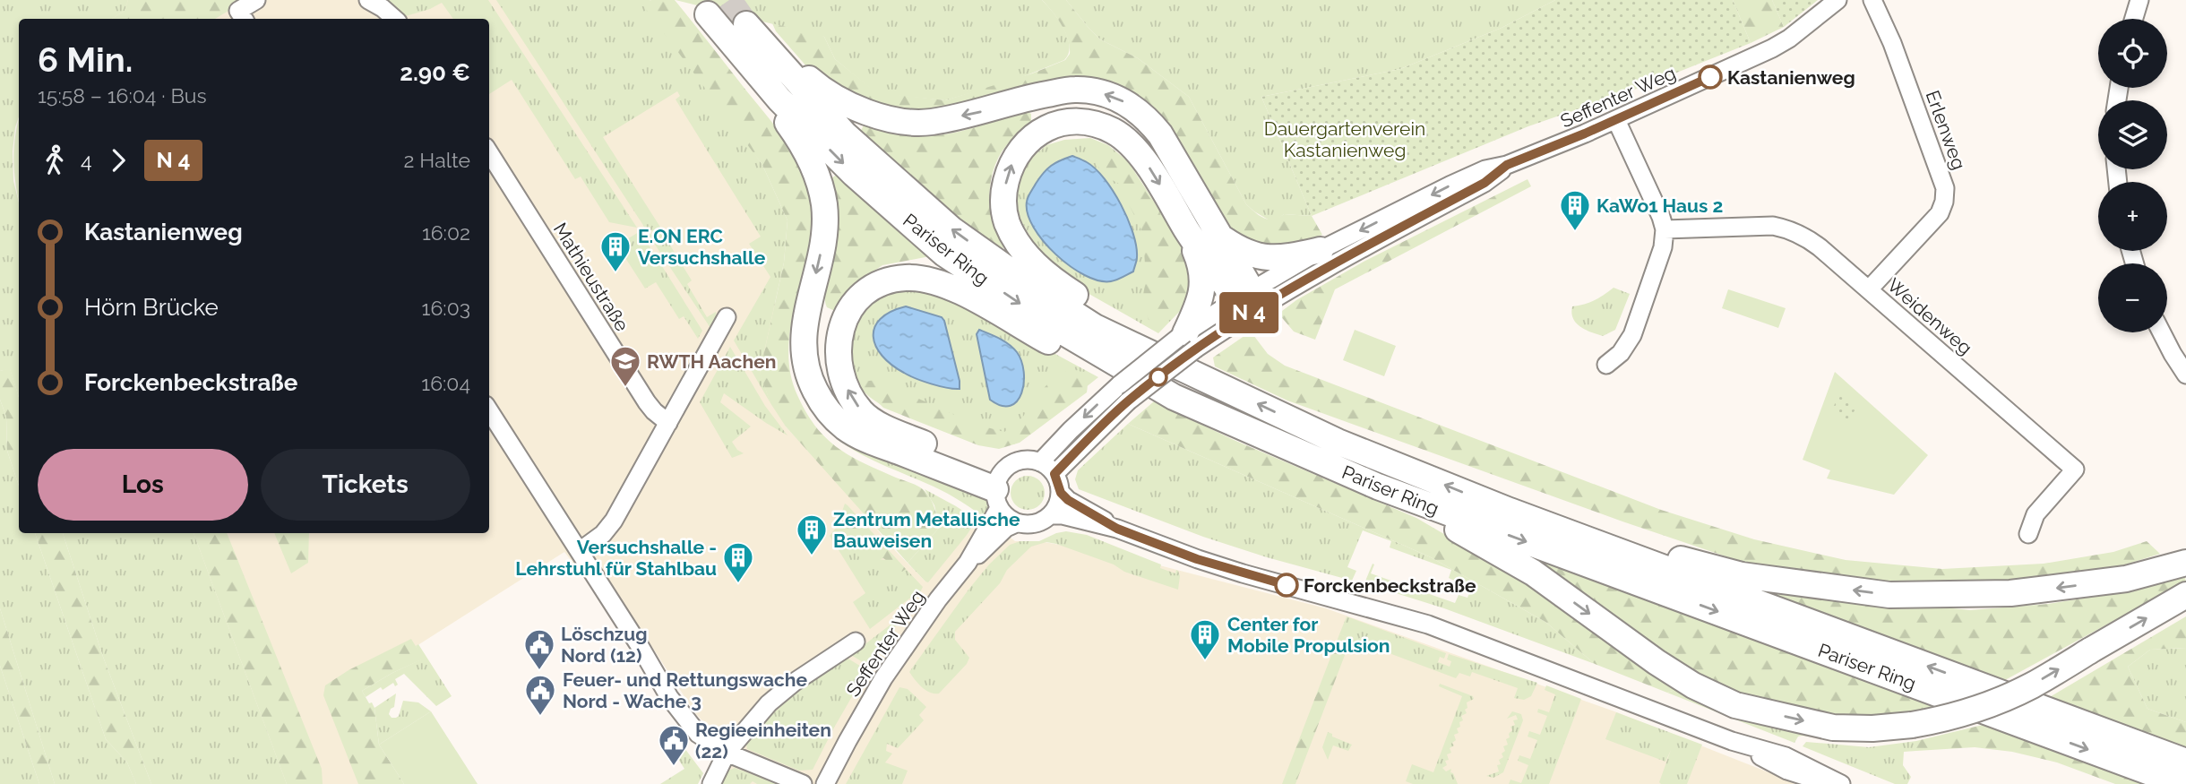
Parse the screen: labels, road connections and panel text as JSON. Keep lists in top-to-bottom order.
{
  "streets": {
    "highway": ["Pariser Ring"],
    "street": [
      "Seffenter Weg",
      "Erlenweg",
      "Mathieustraße",
      "Weidenweg"
    ]
  },
  "crossings": [
    ["Seffenter Weg", "Pariser Ring"],
    ["Erlenweg", "Weidenweg"]
  ],
  "parks": ["Dauergartenverein Kastanienweg"],
  "places": {
    "other": ["Kastanienweg", "Forckenbeckstraße"],
    "building": [
      "KaWo1 Haus 2",
      "E.ON ERC Versuchshalle",
      "Zentrum Metallische Bauweisen",
      "Versuchshalle - Lehrstuhl für Stahlbau",
      "Center for Mobile Propulsion"
    ],
    "school or university": ["RWTH Aachen"],
    "public building": ["Löschzug Nord (12)", "Feuer- und Rettungswache Nord - Wache 3", "Regieeinheiten (22)"]
  },
  "page": {
    "on_map": "N 4",
    "map_buttons": ["+", "−"],
    "heading": ["6 Min.", "15:58 – 16:04 · Bus", "2.90 €"],
    "legs": ["4", "N 4", "2 Halte"],
    "list": [
      {
        "name": "Kastanienweg",
        "value": "16:02"
      },
      {
        "name": "Hörn Brücke",
        "value": "16:03"
      },
      {
        "name": "Forckenbeckstraße",
        "value": "16:04"
      }
    ],
    "buttons": ["Los", "Tickets"]
  }
}
